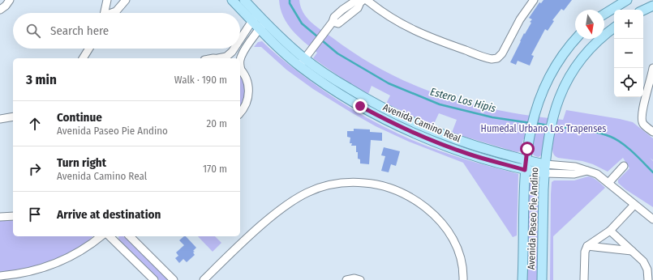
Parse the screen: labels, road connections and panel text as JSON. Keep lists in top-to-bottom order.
{
  "streets": {
    "main road": ["Avenida Camino Real", "Avenida Paseo Pie Andino"]
  },
  "crossings": [
    ["Avenida Camino Real", "Avenida Paseo Pie Andino"]
  ],
  "water": ["Estero Los Hipis"],
  "parks": ["Humedal Urbano Los Trapenses"],
  "north": "bottom",
  "page": {
    "map_buttons": ["+", "−"],
    "search": "Search here",
    "heading": ["3 min", "Walk · 190 m"],
    "list": [
      ["Continue", "Avenida Paseo Pie Andino", "20 m"],
      ["Turn right", "Avenida Camino Real", "170 m"],
      "Arrive at destination"
    ]
  }
}
